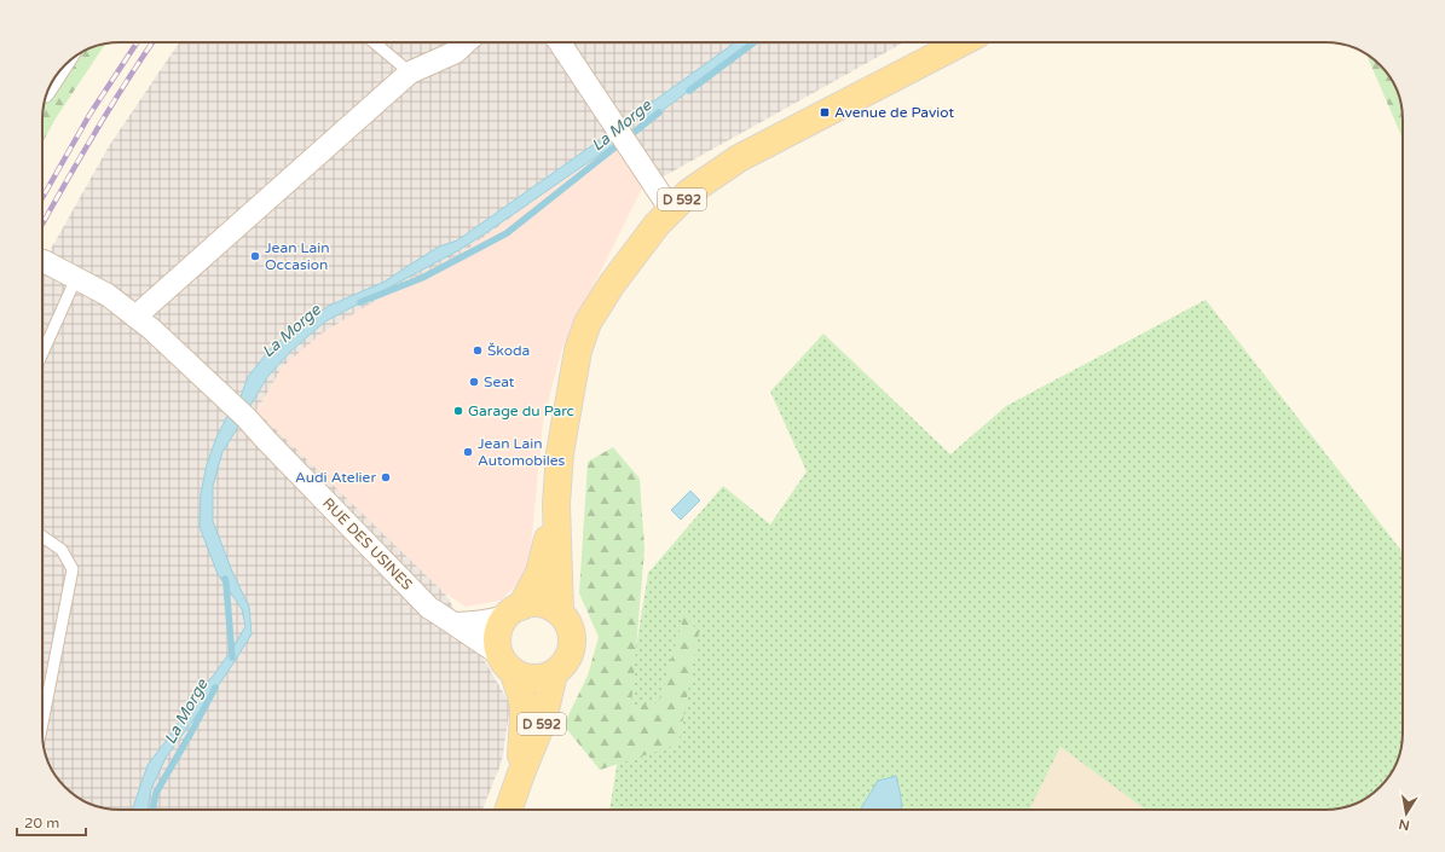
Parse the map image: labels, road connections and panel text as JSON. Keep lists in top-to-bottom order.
{
  "streets": {
    "main road": ["D 592"],
    "street": ["RUE DES USINES"]
  },
  "crossings": [
    ["D 592", "RUE DES USINES"]
  ],
  "water": ["La Morge"],
  "places": {
    "transit": ["Avenue de Paviot"],
    "other": [
      "Jean Lain Occasion",
      "Škoda",
      "Seat",
      "Garage du Parc",
      "Jean Lain Automobiles",
      "Audi Atelier"
    ]
  },
  "scale_bar": "20 m",
  "north": "bottom"
}
